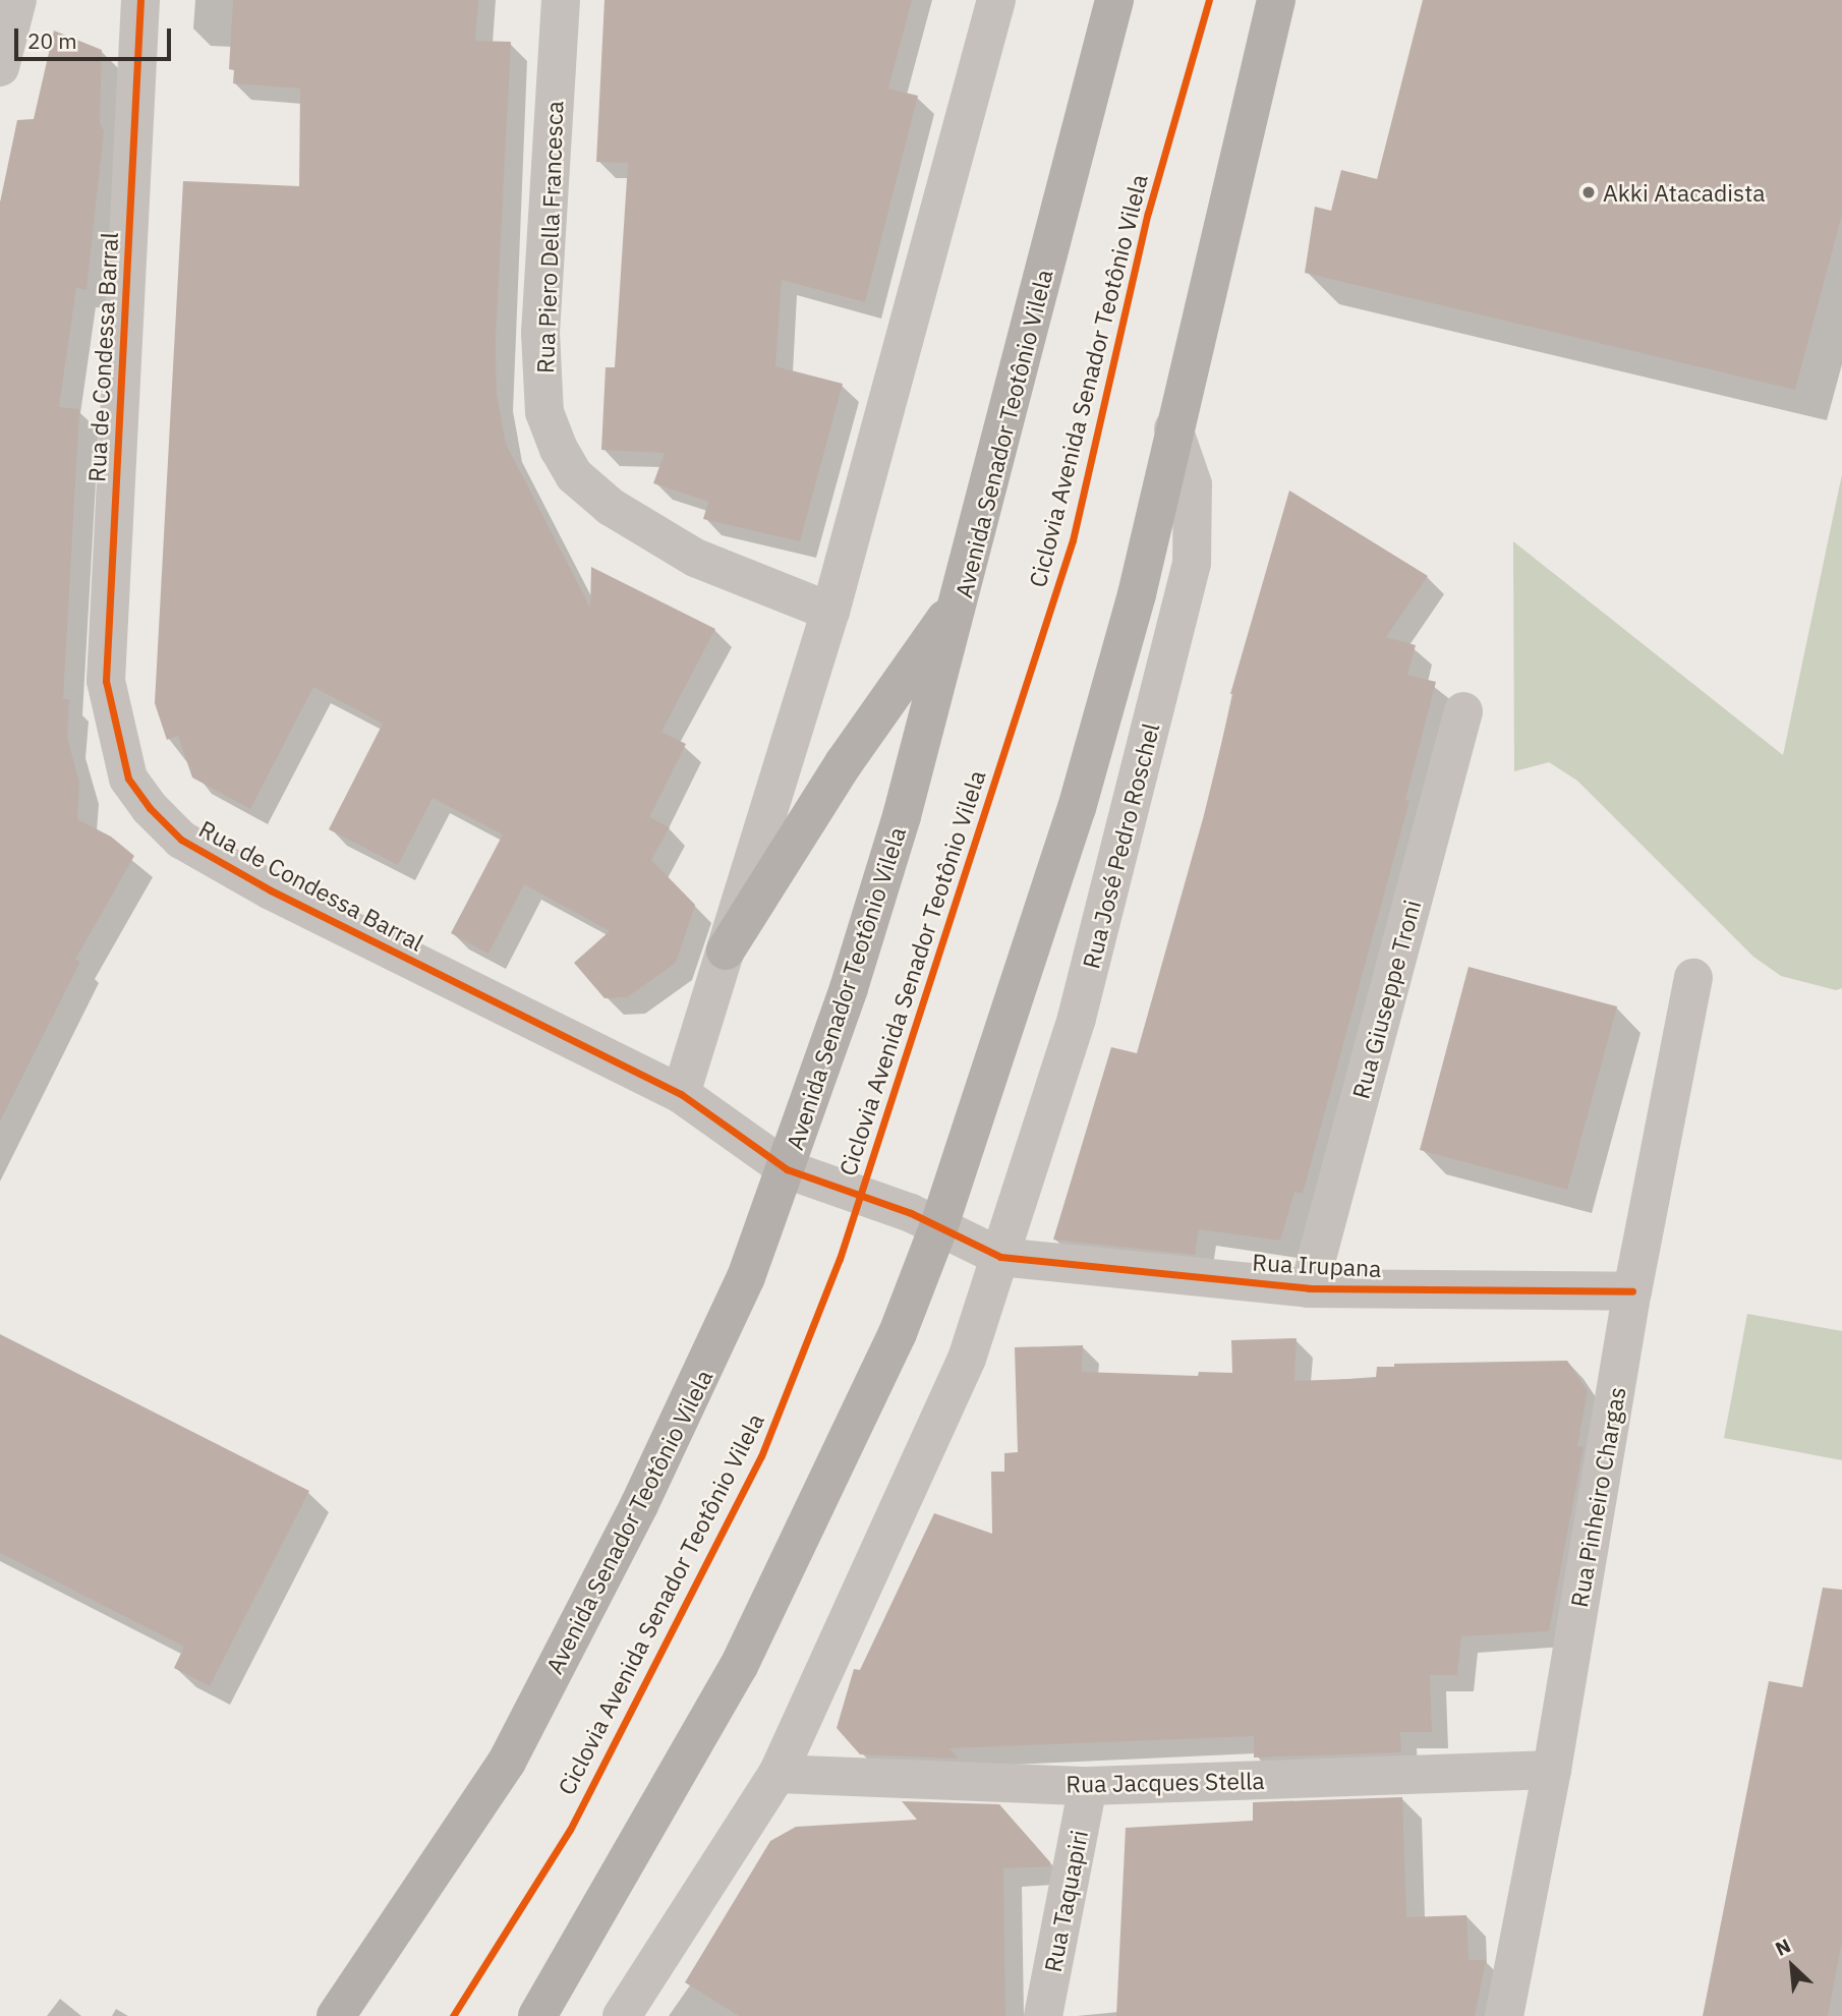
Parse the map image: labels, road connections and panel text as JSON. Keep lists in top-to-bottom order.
{
  "streets": {
    "main road": ["Avenida Senador Teotônio Vilela"],
    "street": [
      "Rua Piero Della Francesca",
      "Rua de Condessa Barral",
      "Rua José Pedro Roschel",
      "Rua Giuseppe Troni",
      "Rua Irupana",
      "Rua Pinheiro Chargas",
      "Rua Jacques Stella",
      "Rua Taquapiri"
    ],
    "cycle path": ["Ciclovia Avenida Senador Teotônio Vilela"]
  },
  "crossings": [
    ["Rua de Condessa Barral", "Avenida Senador Teotônio Vilela"],
    ["Rua de Condessa Barral", "Rua José Pedro Roschel"],
    ["Rua de Condessa Barral", "Rua Irupana"],
    ["Rua José Pedro Roschel", "Rua Irupana"],
    ["Rua Giuseppe Troni", "Rua Irupana"],
    ["Rua Irupana", "Rua Pinheiro Chargas"],
    ["Rua Pinheiro Chargas", "Rua Jacques Stella"],
    ["Rua Jacques Stella", "Rua Taquapiri"]
  ],
  "places": ["Akki Atacadista"],
  "scale_bar": "20 m",
  "north": "top left"
}
